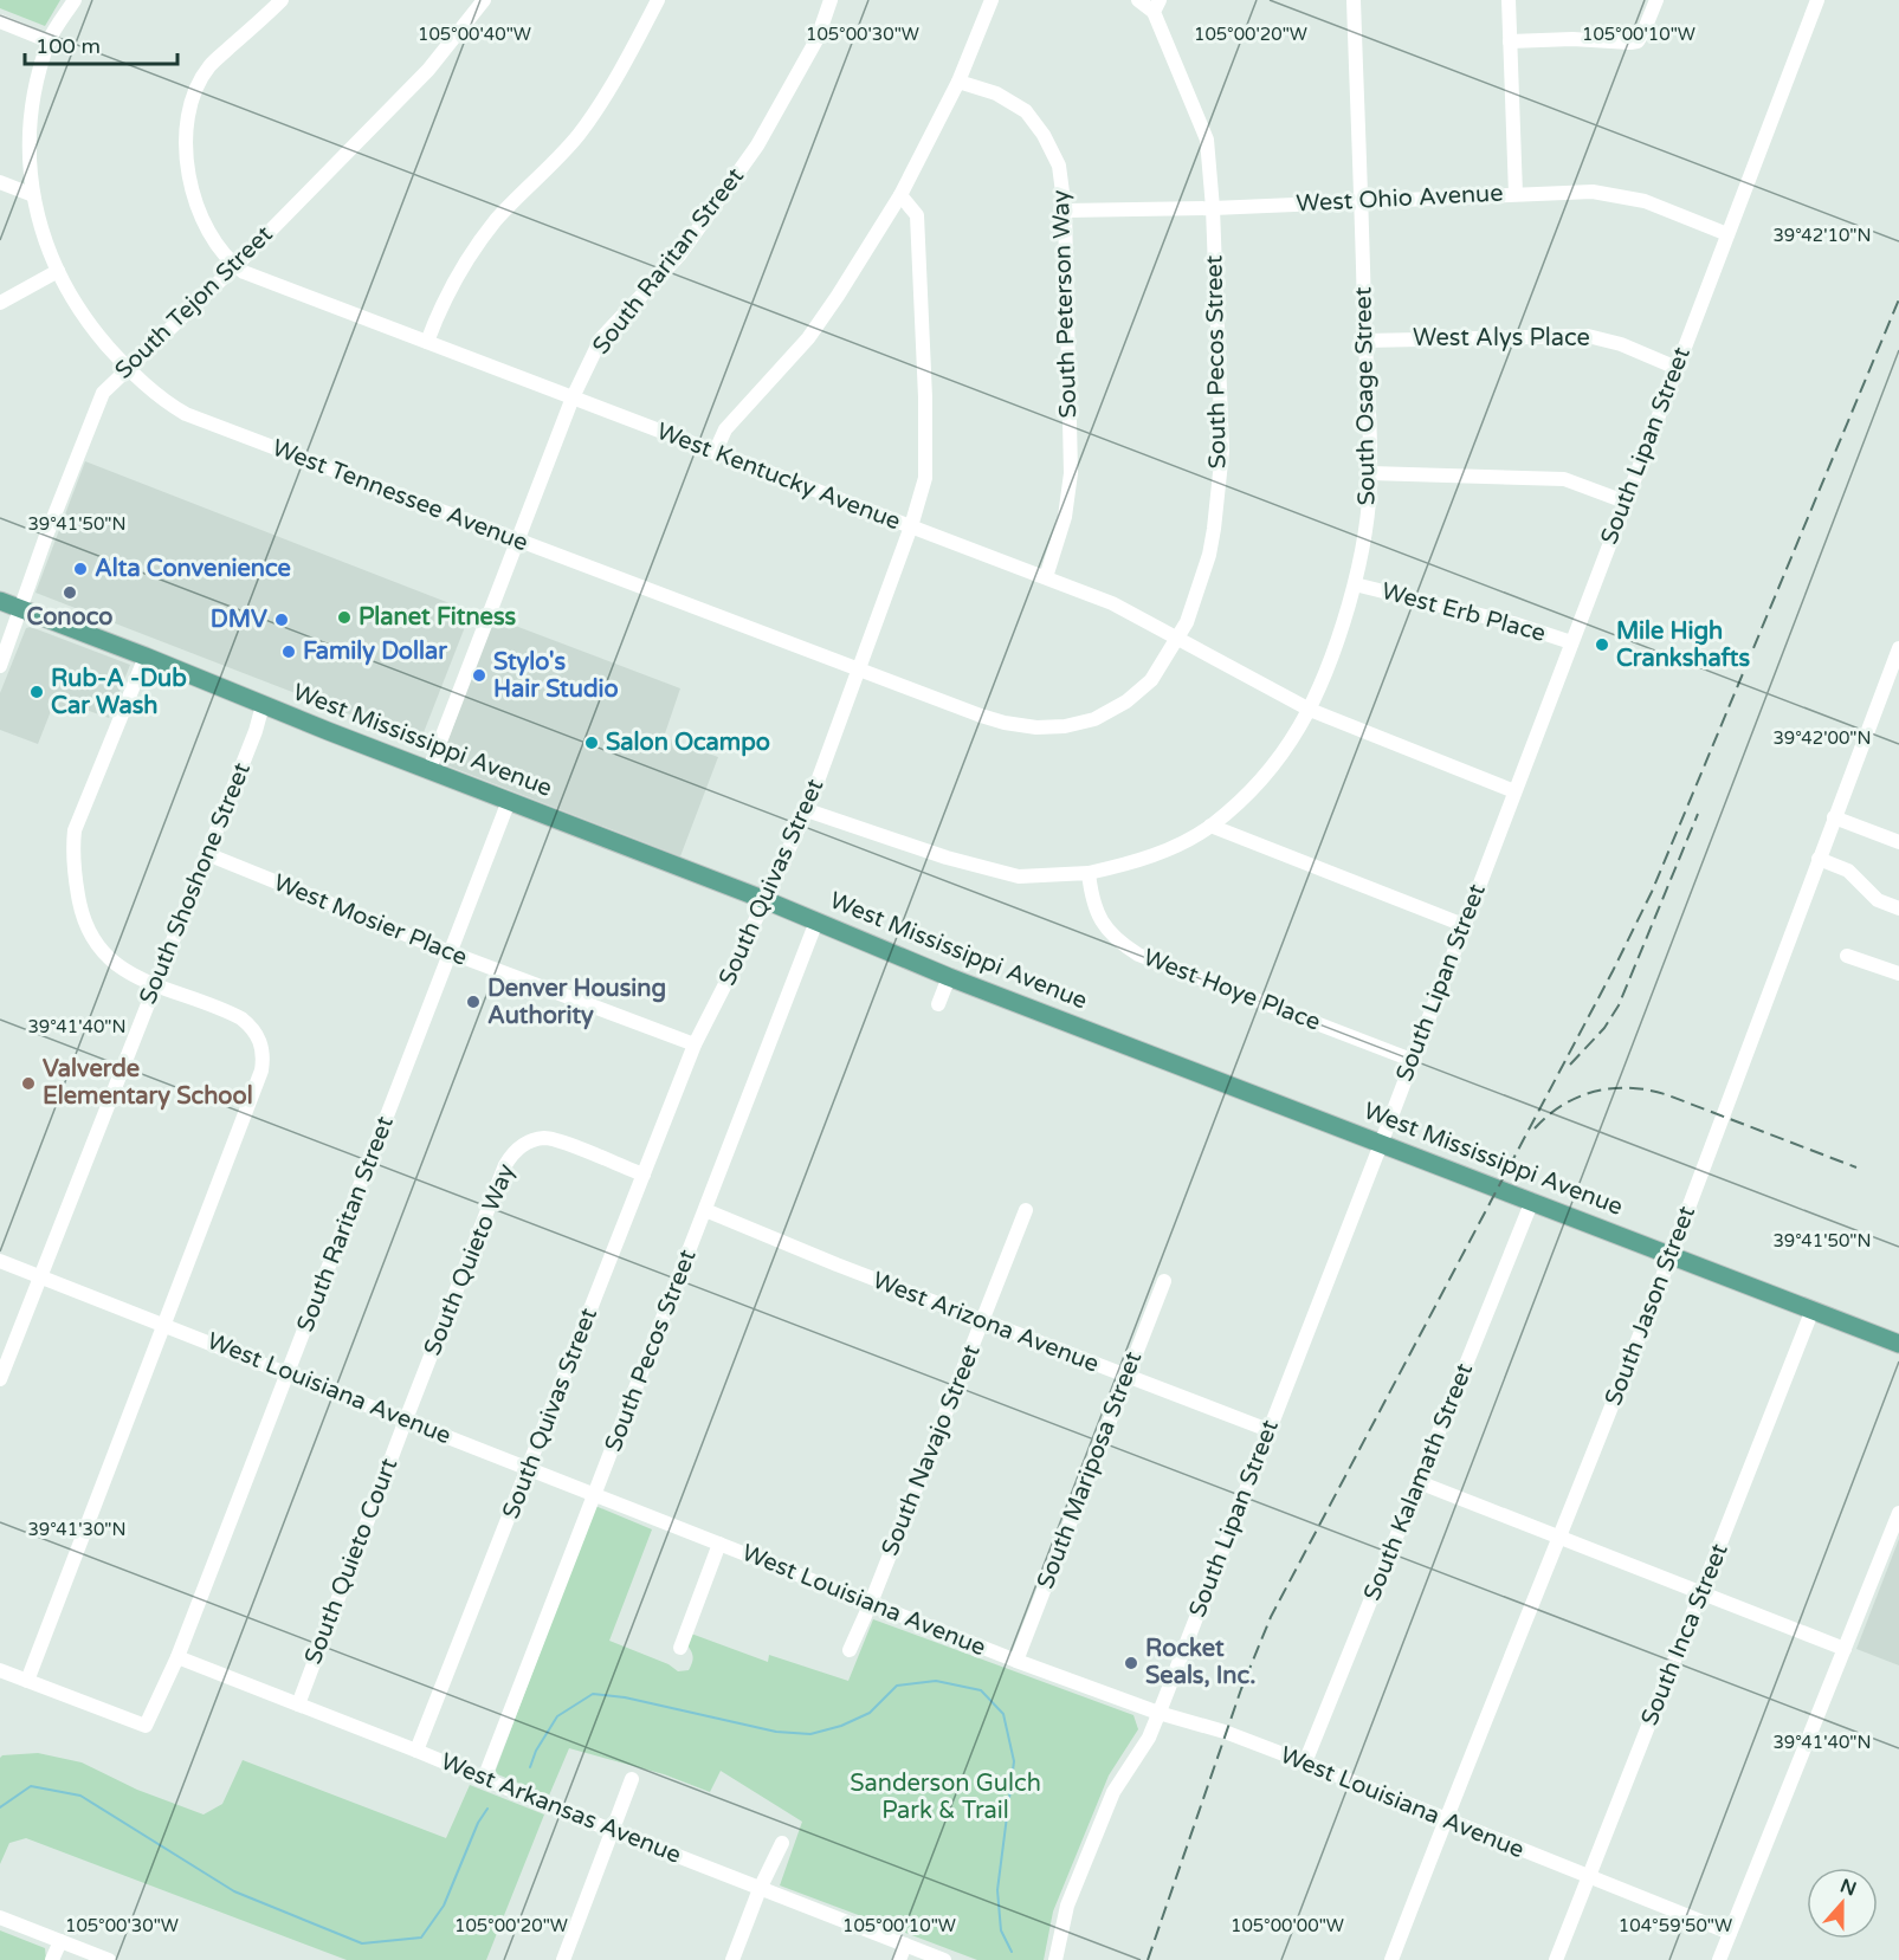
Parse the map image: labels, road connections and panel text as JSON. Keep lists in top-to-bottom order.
{
  "streets": {
    "main road": ["West Mississippi Avenue"],
    "street": [
      "West Ohio Avenue",
      "South Raritan Street",
      "South Tejon Street",
      "South Peterson Way",
      "West Alys Place",
      "South Pecos Street",
      "South Osage Street",
      "South Lipan Street",
      "West Kentucky Avenue",
      "West Tennessee Avenue",
      "West Erb Place",
      "South Quivas Street",
      "South Shoshone Street",
      "West Mosier Place",
      "West Hoye Place",
      "South Quieto Way",
      "South Jason Street",
      "West Arizona Avenue",
      "West Louisiana Avenue",
      "South Navajo Street",
      "South Mariposa Street",
      "South Kalamath Street",
      "South Quieto Court",
      "South Inca Street",
      "West Arkansas Avenue"
    ]
  },
  "crossings": [
    ["West Ohio Avenue", "South Peterson Way"],
    ["West Ohio Avenue", "South Pecos Street"],
    ["West Ohio Avenue", "South Osage Street"],
    ["West Ohio Avenue", "South Lipan Street"],
    ["South Raritan Street", "West Kentucky Avenue"],
    ["South Raritan Street", "West Tennessee Avenue"],
    ["South Raritan Street", "West Mississippi Avenue"],
    ["South Raritan Street", "West Mosier Place"],
    ["South Raritan Street", "West Louisiana Avenue"],
    ["South Raritan Street", "West Arkansas Avenue"],
    ["South Tejon Street", "West Kentucky Avenue"],
    ["South Tejon Street", "West Tennessee Avenue"],
    ["South Tejon Street", "West Mississippi Avenue"],
    ["South Peterson Way", "West Kentucky Avenue"],
    ["West Alys Place", "South Osage Street"],
    ["West Alys Place", "South Lipan Street"],
    ["South Pecos Street", "West Kentucky Avenue"],
    ["South Pecos Street", "West Tennessee Avenue"],
    ["South Pecos Street", "West Mississippi Avenue"],
    ["South Pecos Street", "West Arizona Avenue"],
    ["South Pecos Street", "West Louisiana Avenue"],
    ["South Pecos Street", "West Arkansas Avenue"],
    ["South Osage Street", "West Kentucky Avenue"],
    ["South Osage Street", "West Erb Place"],
    ["South Osage Street", "West Hoye Place"],
    ["South Lipan Street", "West Kentucky Avenue"],
    ["South Lipan Street", "West Erb Place"],
    ["South Lipan Street", "West Mississippi Avenue"],
    ["South Lipan Street", "West Hoye Place"],
    ["South Lipan Street", "West Arizona Avenue"],
    ["South Lipan Street", "West Louisiana Avenue"],
    ["West Kentucky Avenue", "South Quivas Street"],
    ["West Tennessee Avenue", "South Quivas Street"],
    ["West Mississippi Avenue", "South Quivas Street"],
    ["West Mississippi Avenue", "South Shoshone Street"],
    ["West Mississippi Avenue", "South Jason Street"],
    ["West Mississippi Avenue", "South Kalamath Street"],
    ["West Mississippi Avenue", "South Inca Street"],
    ["South Quivas Street", "West Mosier Place"],
    ["South Quivas Street", "South Quieto Way"],
    ["South Quivas Street", "West Louisiana Avenue"],
    ["South Quivas Street", "West Arkansas Avenue"],
    ["South Shoshone Street", "West Mosier Place"],
    ["South Shoshone Street", "West Louisiana Avenue"],
    ["South Quieto Way", "West Louisiana Avenue"],
    ["South Quieto Way", "South Quieto Court"],
    ["South Jason Street", "West Louisiana Avenue"],
    ["West Arizona Avenue", "South Navajo Street"],
    ["West Arizona Avenue", "South Mariposa Street"],
    ["West Louisiana Avenue", "South Navajo Street"],
    ["West Louisiana Avenue", "South Mariposa Street"],
    ["West Louisiana Avenue", "South Kalamath Street"],
    ["West Louisiana Avenue", "South Quieto Court"],
    ["West Louisiana Avenue", "South Inca Street"],
    ["South Quieto Court", "West Arkansas Avenue"]
  ],
  "parks": ["Sanderson Gulch Park & Trail"],
  "places": [
    "Alta Convenience",
    "Conoco",
    "Planet Fitness",
    "DMV",
    "Mile High Crankshafts",
    "Family Dollar",
    "Stylo's Hair Studio",
    "Rub-A -Dub Car Wash",
    "Salon Ocampo",
    "Denver Housing Authority",
    "Valverde Elementary School",
    "Rocket Seals, Inc."
  ],
  "scale_bar": "100 m",
  "north": "top",
  "coordinates": [
    "105°00'40\"W",
    "105°00'30\"W",
    "105°00'20\"W",
    "105°00'10\"W",
    "39°42'10\"N",
    "39°41'50\"N",
    "39°42'00\"N",
    "39°41'40\"N",
    "39°41'30\"N",
    "105°00'00\"W",
    "104°59'50\"W"
  ]
}
